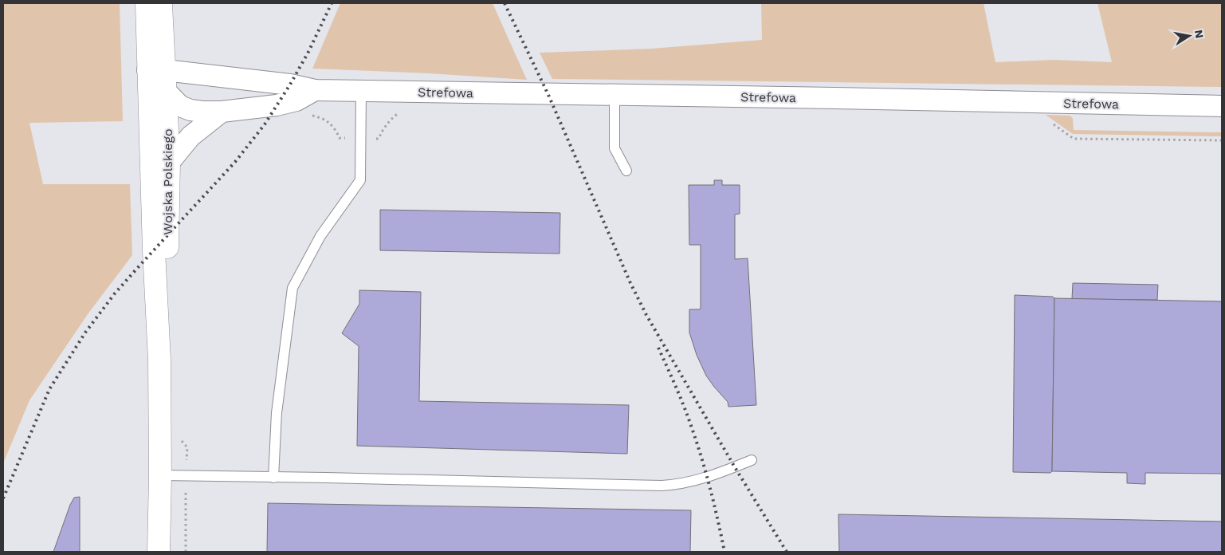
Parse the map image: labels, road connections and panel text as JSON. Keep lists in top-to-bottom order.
{
  "streets": {
    "street": ["Strefowa", "Wojska Polskiego"]
  },
  "crossings": [
    ["Strefowa", "Wojska Polskiego"]
  ],
  "north": "right"
}
